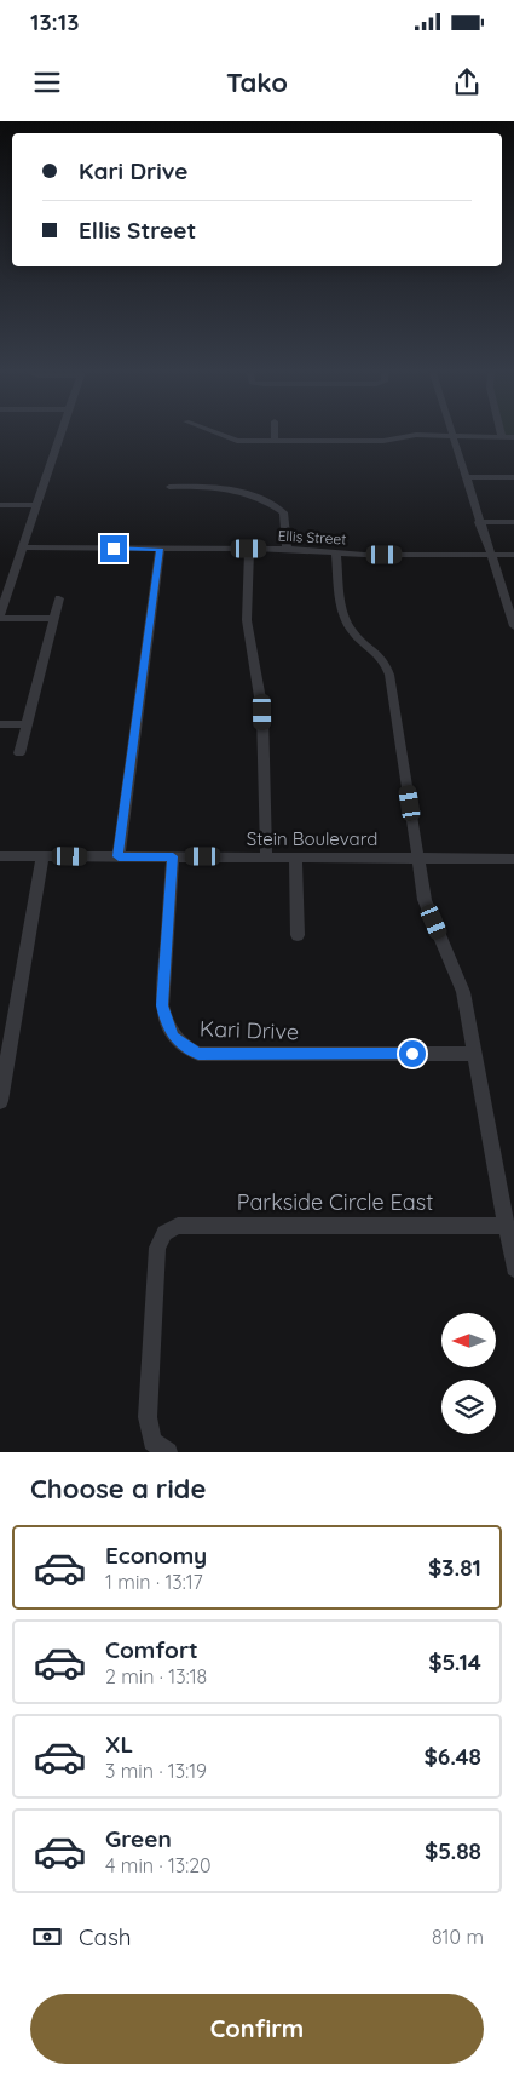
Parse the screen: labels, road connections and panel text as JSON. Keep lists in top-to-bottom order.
{
  "streets": {
    "street": [
      "Ellis Street",
      "Stein Boulevard",
      "Kari Drive",
      "Parkside Circle East"
    ]
  },
  "crossings": [
    ["Stein Boulevard", "Kari Drive"]
  ],
  "north": "left",
  "page": {
    "status": "13:13",
    "header": "Tako",
    "banner": ["Kari Drive", "Ellis Street"],
    "heading": "Choose a ride",
    "list": [
      {
        "name": "Economy",
        "note": "1 min · 13:17",
        "value": "$3.81"
      },
      {
        "name": "Comfort",
        "note": "2 min · 13:18",
        "value": "$5.14"
      },
      {
        "name": "XL",
        "note": "3 min · 13:19",
        "value": "$6.48"
      },
      {
        "name": "Green",
        "note": "4 min · 13:20",
        "value": "$5.88"
      }
    ],
    "pay": ["Cash", "810 m"],
    "buttons": "Confirm"
  }
}
